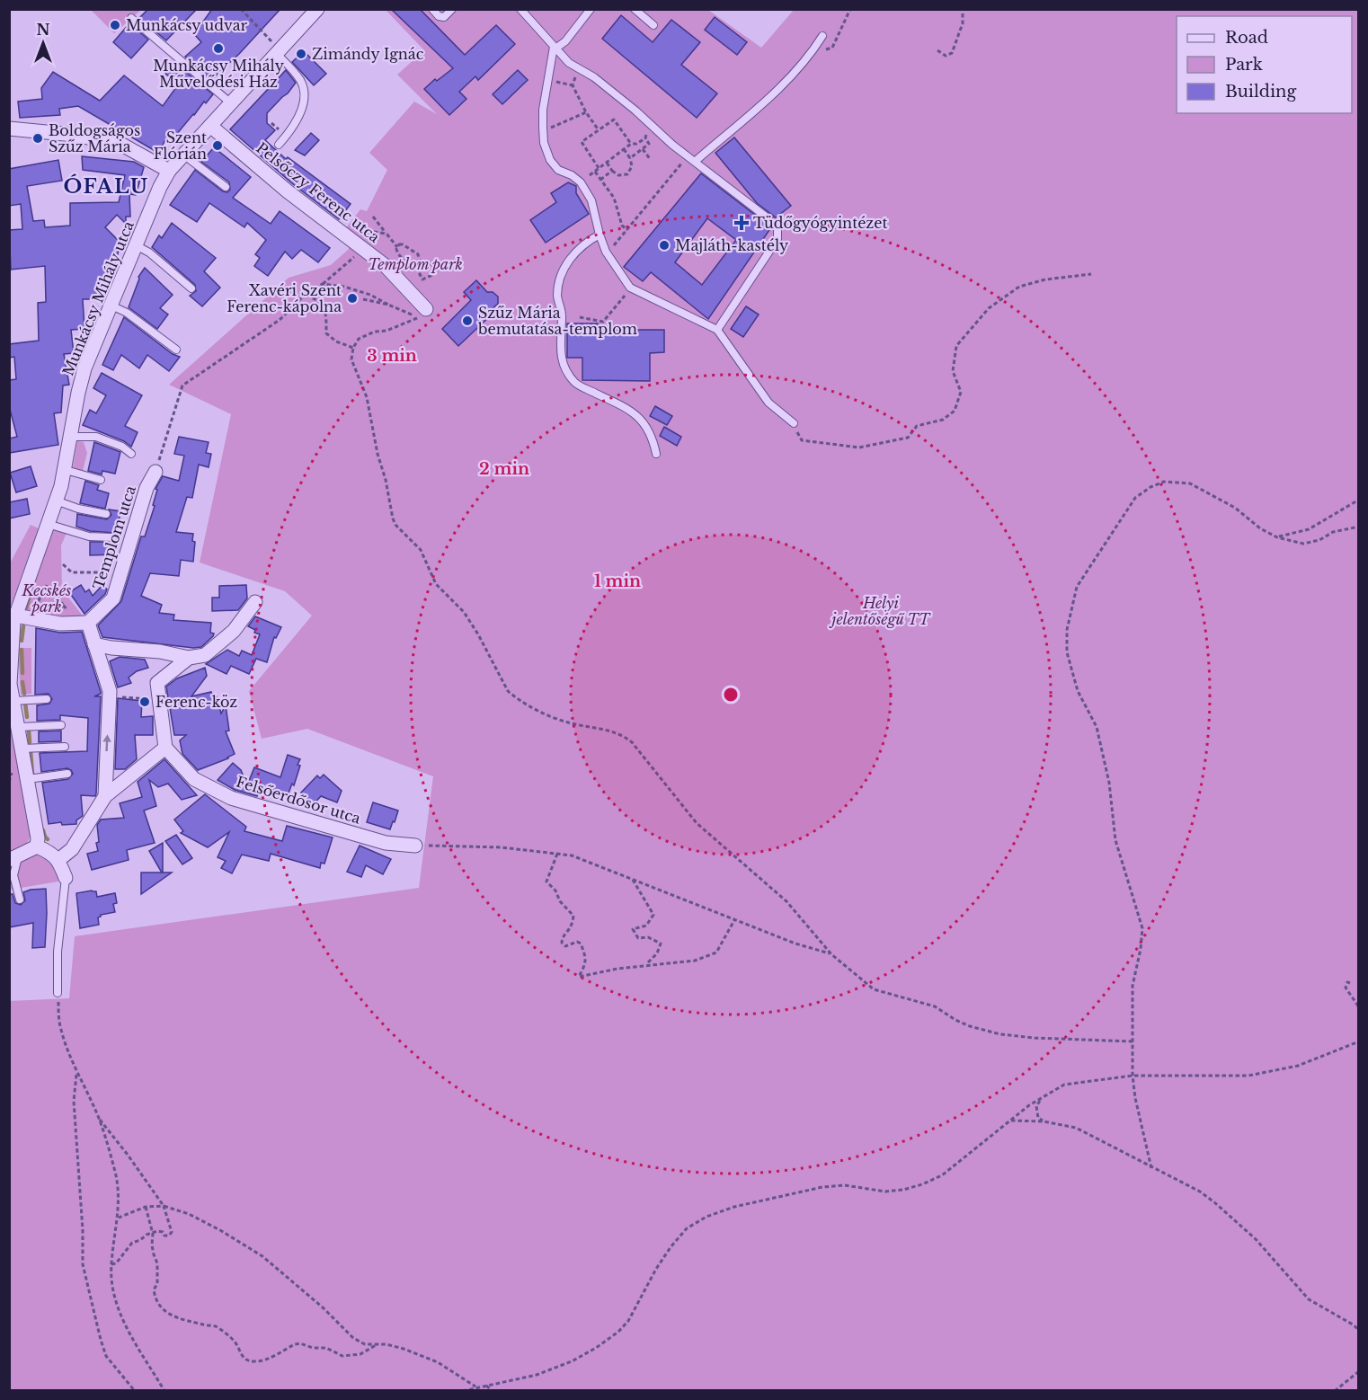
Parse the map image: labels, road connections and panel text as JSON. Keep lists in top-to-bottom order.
{
  "streets": {
    "street": [
      "Pelsőczy Ferenc utca",
      "Munkácsy Mihály utca",
      "Templom utca",
      "Felsőerdősor utca"
    ]
  },
  "crossings": [
    ["Pelsőczy Ferenc utca", "Munkácsy Mihály utca"]
  ],
  "districts": ["ÓFALU"],
  "parks": ["Templom park", "Kecskés park", "Helyi jelentőségű TT"],
  "places": {
    "other": [
      "Munkácsy udvar",
      "Munkácsy Mihály Művelődési Ház",
      "Zimándy Ignác",
      "Boldogságos Szűz Mária",
      "Szent Flórián",
      "Majláth-kastély",
      "Xavéri Szent Ferenc-kápolna",
      "Szűz Mária bemutatása-templom",
      "Ferenc-köz"
    ],
    "health": ["Tüdőgyógyintézet"]
  },
  "legend": ["Road", "Park", "Building"],
  "north": "top",
  "rings": ["3 min", "2 min", "1 min"]
}
